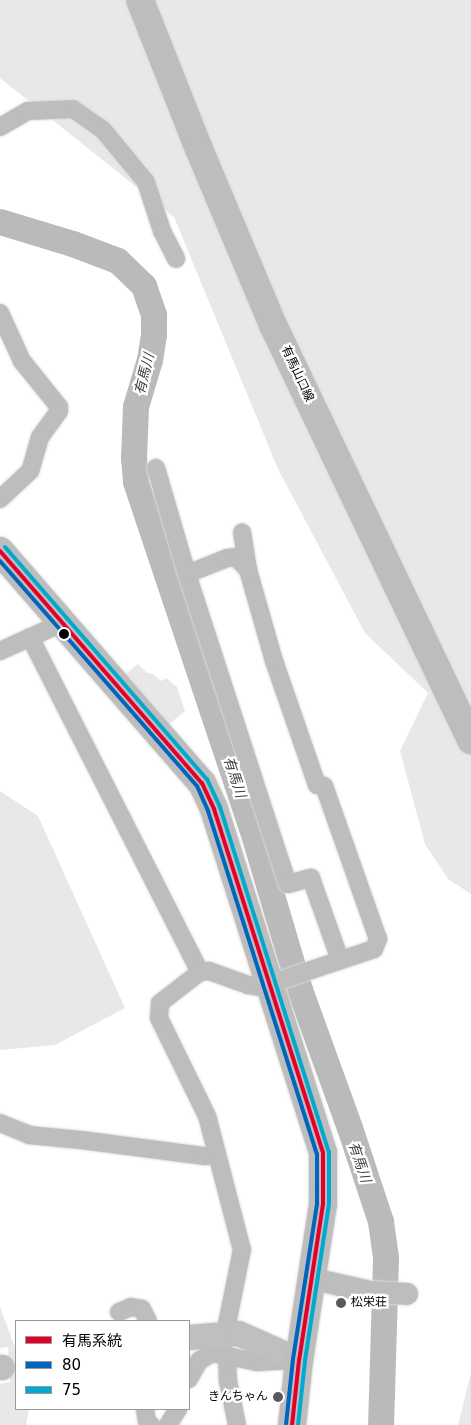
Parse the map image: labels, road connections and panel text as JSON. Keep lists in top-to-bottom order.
{
  "streets": {
    "main road": ["有馬山口線"]
  },
  "water": ["有馬川"],
  "places": ["松栄荘", "きんちゃん"],
  "lines": ["transit line 75", "transit line 有馬系統", "transit line 80"],
  "legend": ["有馬系統", "80", "75"]
}
